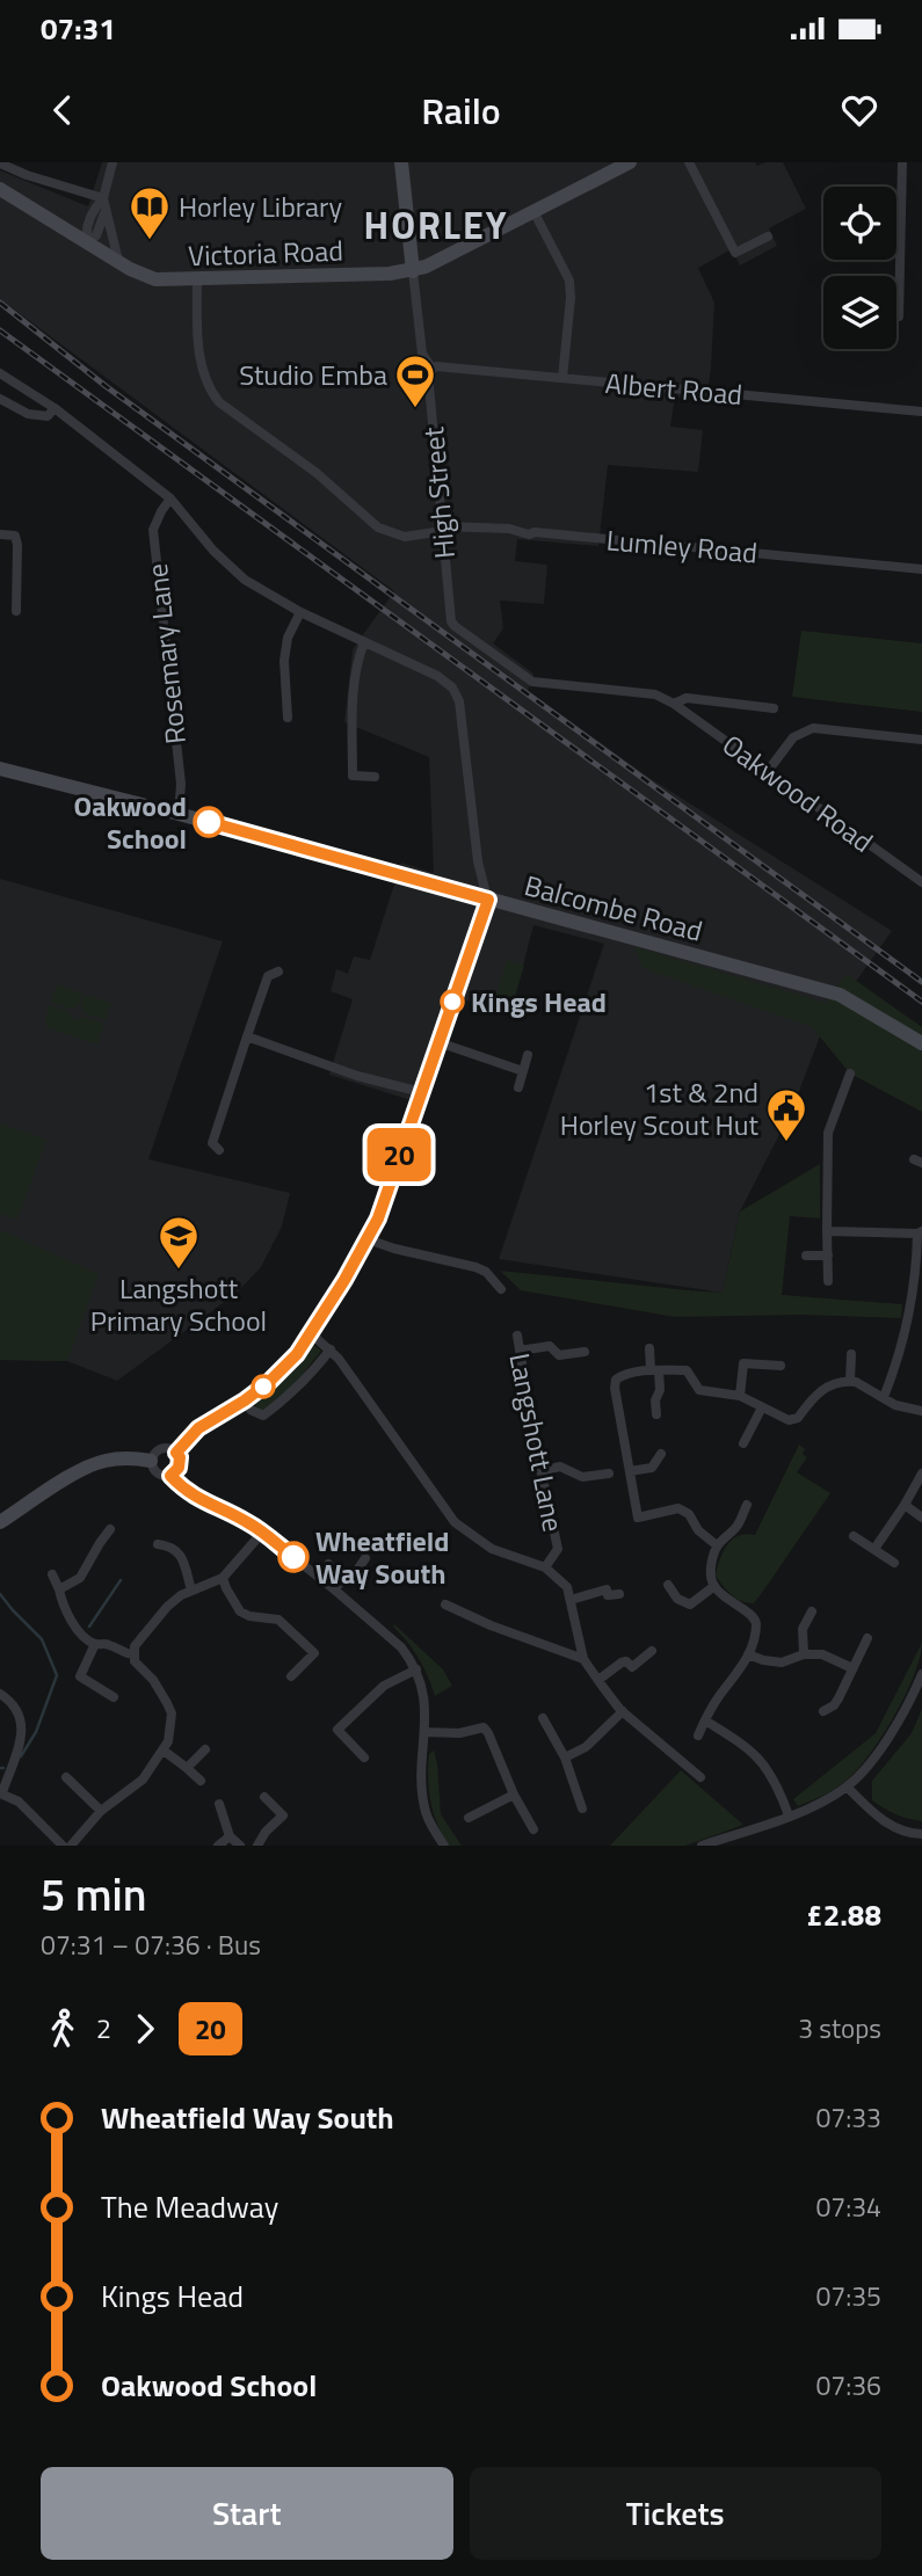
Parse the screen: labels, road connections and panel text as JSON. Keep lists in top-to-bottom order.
{
  "streets": {
    "street": [
      "Victoria Road",
      "Albert Road",
      "High Street",
      "Lumley Road",
      "Rosemary Lane",
      "Oakwood Road",
      "Balcombe Road",
      "Langshott Lane"
    ]
  },
  "crossings": [
    ["Victoria Road", "High Street"],
    ["Victoria Road", "Lumley Road"],
    ["Albert Road", "High Street"],
    ["High Street", "Lumley Road"],
    ["High Street", "Oakwood Road"],
    ["Rosemary Lane", "Balcombe Road"]
  ],
  "districts": ["HORLEY"],
  "places": {
    "library": ["Horley Library"],
    "sports": ["Studio Emba"],
    "other": ["Oakwood School", "Kings Head", "Wheatfield Way South"],
    "public building": ["1st & 2nd Horley Scout Hut"],
    "school or university": ["Langshott Primary School"]
  },
  "lines": ["bus line 20"],
  "page": {
    "status": "07:31",
    "header": "Railo",
    "on_map": "20",
    "heading": ["5 min", "07:31 – 07:36 · Bus", "£2.88"],
    "legs": ["2", "20", "3 stops"],
    "list": [
      {
        "name": "Wheatfield Way South",
        "value": "07:33"
      },
      {
        "name": "The Meadway",
        "value": "07:34"
      },
      {
        "name": "Kings Head",
        "value": "07:35"
      },
      {
        "name": "Oakwood School",
        "value": "07:36"
      }
    ],
    "buttons": ["Start", "Tickets"]
  }
}
